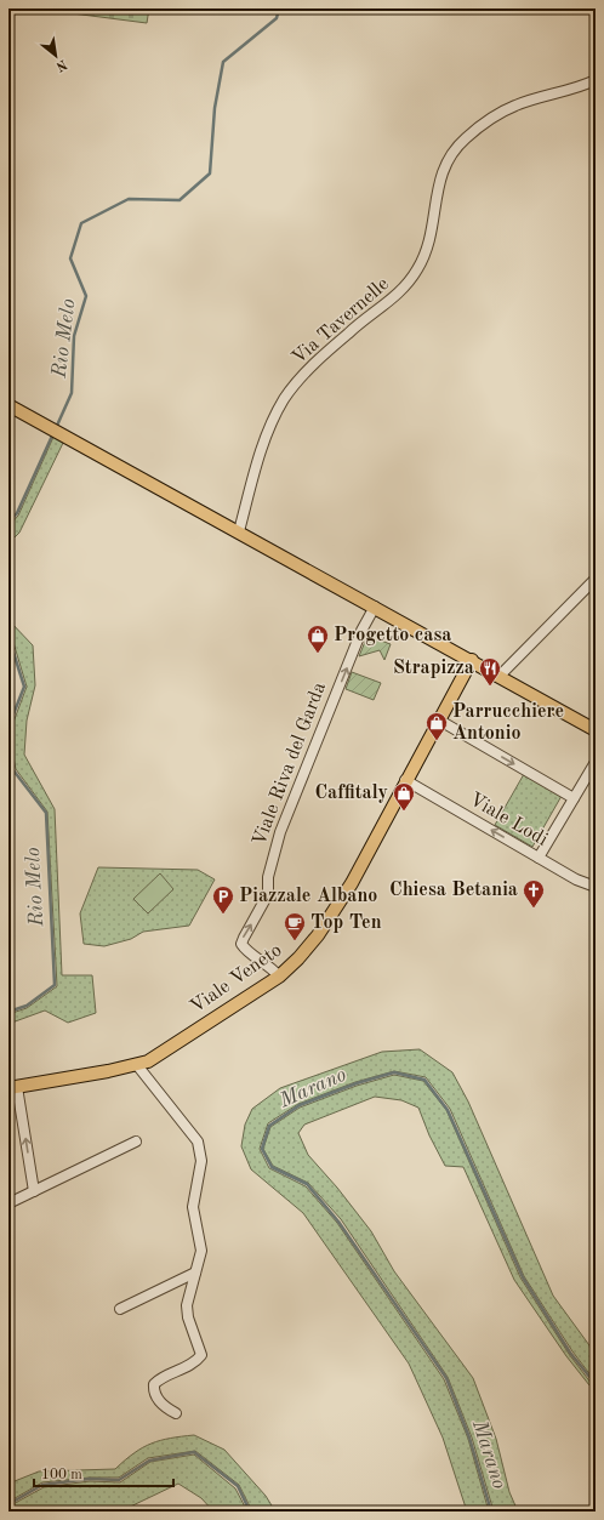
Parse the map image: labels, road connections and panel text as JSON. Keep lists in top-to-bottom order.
{
  "streets": {
    "main road": ["Viale Veneto"],
    "street": ["Via Tavernelle", "Viale Riva del Garda", "Viale Lodi"]
  },
  "crossings": [
    ["Viale Riva del Garda", "Viale Veneto"],
    ["Viale Lodi", "Viale Veneto"]
  ],
  "one_way": ["Viale Riva del Garda"],
  "water": ["Rio Melo", "Marano"],
  "places": {
    "shop": ["Progetto casa", "Parrucchiere Antonio", "Caffitaly"],
    "restaurant": ["Strapizza"],
    "church": ["Chiesa Betania"],
    "parking": ["Piazzale Albano"],
    "cafe": ["Top Ten"]
  },
  "scale_bar": "100 m",
  "north": "bottom right"
}
